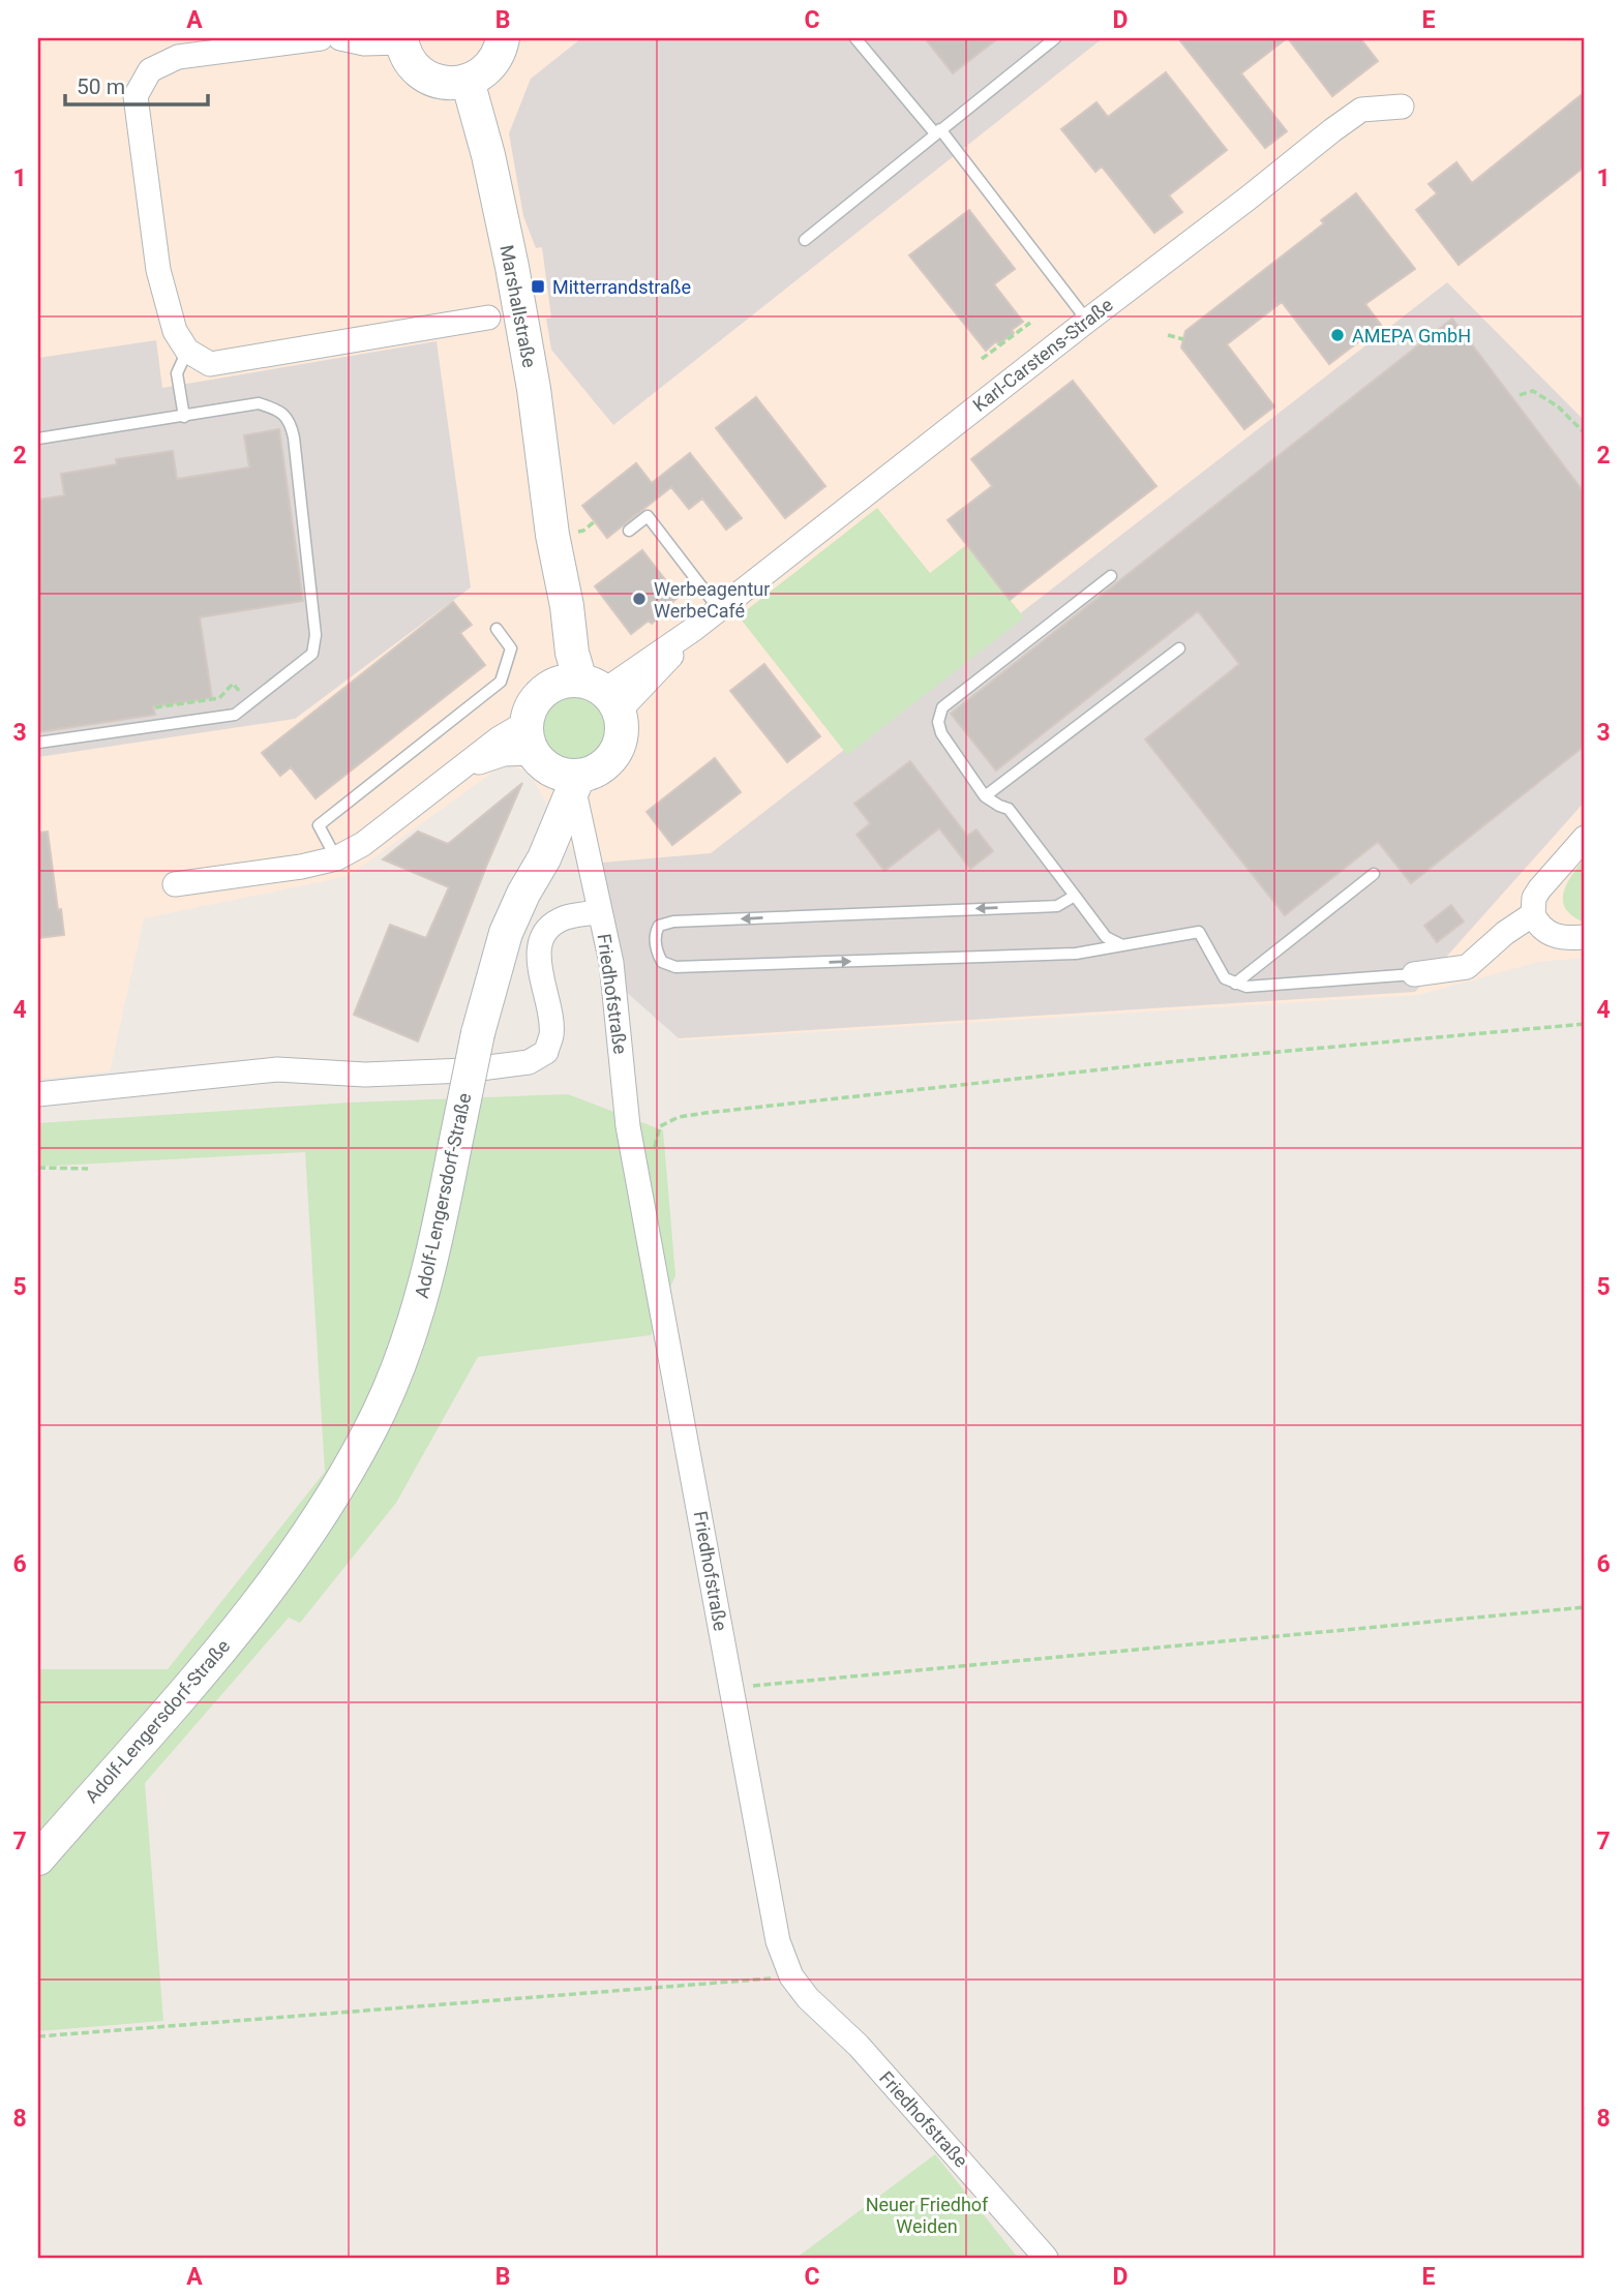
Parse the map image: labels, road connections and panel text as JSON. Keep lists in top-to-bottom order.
{
  "streets": {
    "street": [
      "Marshallstraße",
      "Karl-Carstens-Straße",
      "Friedhofstraße",
      "Adolf-Lengersdorf-Straße"
    ]
  },
  "crossings": [
    ["Marshallstraße", "Karl-Carstens-Straße"],
    ["Marshallstraße", "Friedhofstraße"],
    ["Marshallstraße", "Adolf-Lengersdorf-Straße"],
    ["Karl-Carstens-Straße", "Friedhofstraße"],
    ["Karl-Carstens-Straße", "Adolf-Lengersdorf-Straße"],
    ["Friedhofstraße", "Adolf-Lengersdorf-Straße"]
  ],
  "parks": ["Neuer Friedhof Weiden"],
  "places": {
    "transit": ["Mitterrandstraße"],
    "other": ["AMEPA GmbH", "Werbeagentur WerbeCafé"]
  },
  "scale_bar": "50 m",
  "grid": {
    "columns": [
      "A",
      "B",
      "C",
      "D",
      "E"
    ],
    "rows": [
      "1",
      "2",
      "3",
      "4",
      "5",
      "6",
      "7",
      "8"
    ]
  }
}
